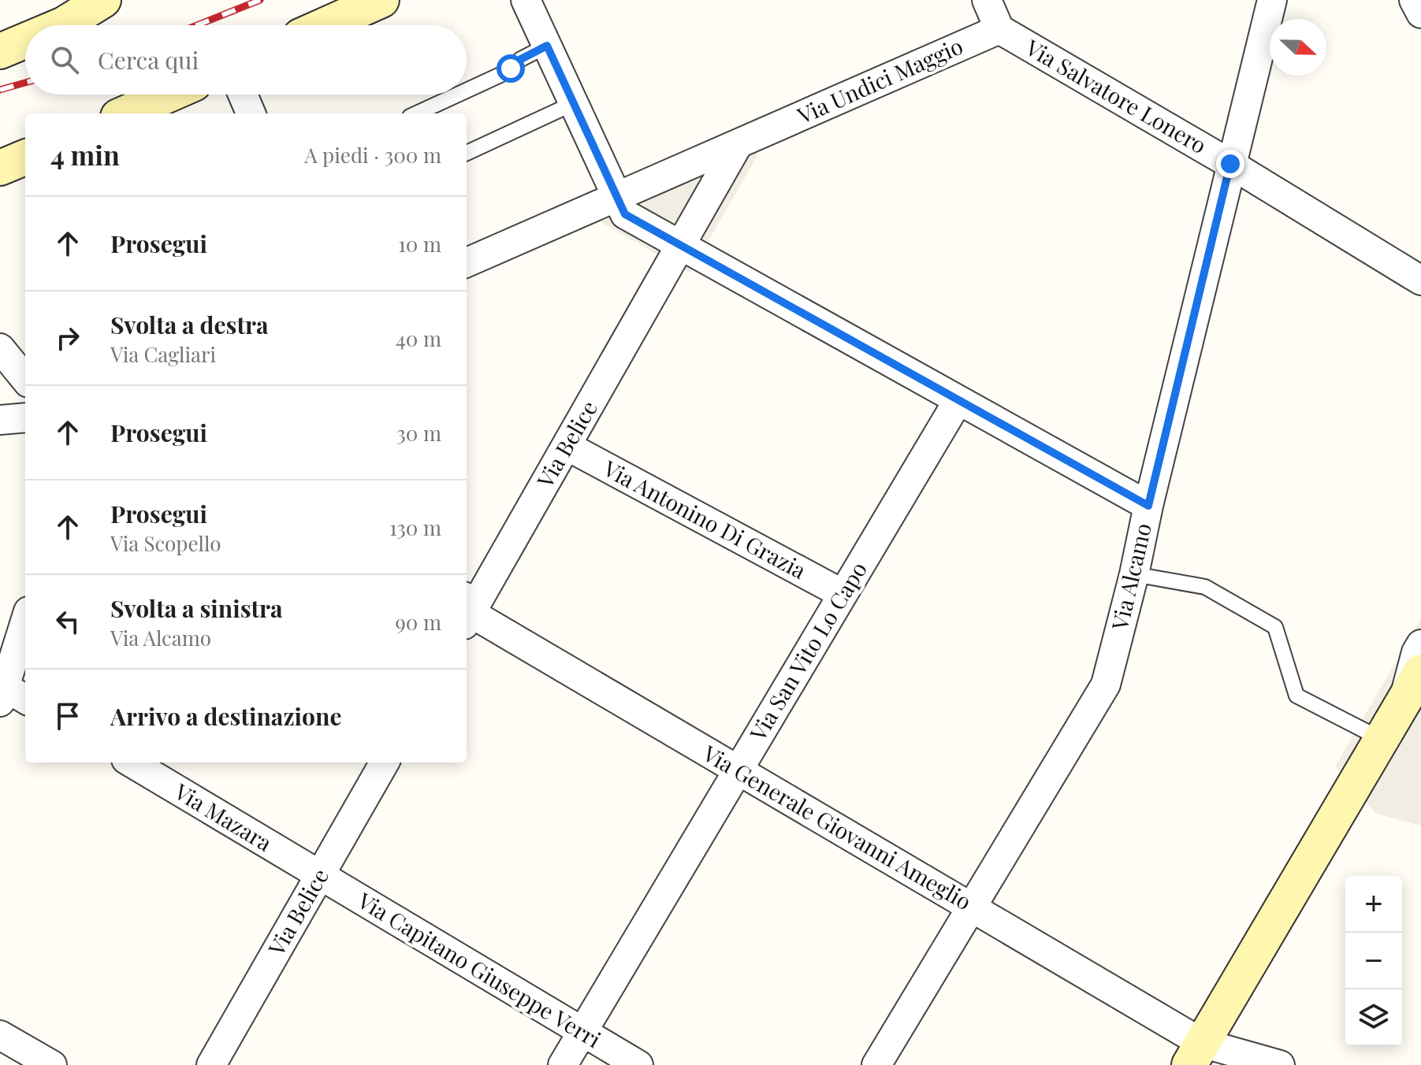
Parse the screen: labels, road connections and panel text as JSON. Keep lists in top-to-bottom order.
{
  "streets": {
    "street": [
      "Via Undici Maggio",
      "Via Salvatore Lonero",
      "Via Belice",
      "Via Antonino Di Grazia",
      "Via Alcamo",
      "Via San Vito Lo Capo",
      "Via Mazara",
      "Via Generale Giovanni Ameglio",
      "Via Capitano Giuseppe Verri"
    ]
  },
  "crossings": [
    ["Via Undici Maggio", "Via Salvatore Lonero"],
    ["Via Undici Maggio", "Via Belice"],
    ["Via Salvatore Lonero", "Via Alcamo"],
    ["Via Belice", "Via Antonino Di Grazia"],
    ["Via Belice", "Via Mazara"],
    ["Via Belice", "Via Capitano Giuseppe Verri"],
    ["Via Antonino Di Grazia", "Via San Vito Lo Capo"],
    ["Via Alcamo", "Via Generale Giovanni Ameglio"],
    ["Via San Vito Lo Capo", "Via Generale Giovanni Ameglio"],
    ["Via San Vito Lo Capo", "Via Capitano Giuseppe Verri"],
    ["Via Mazara", "Via Capitano Giuseppe Verri"]
  ],
  "north": "right",
  "page": {
    "search": "Cerca qui",
    "heading": ["4 min", "A piedi · 300 m"],
    "list": [
      ["Prosegui", "10 m"],
      ["Svolta a destra", "Via Cagliari", "40 m"],
      ["Prosegui", "30 m"],
      ["Prosegui", "Via Scopello", "130 m"],
      ["Svolta a sinistra", "Via Alcamo", "90 m"],
      "Arrivo a destinazione"
    ],
    "map_buttons": ["+", "−"]
  }
}
